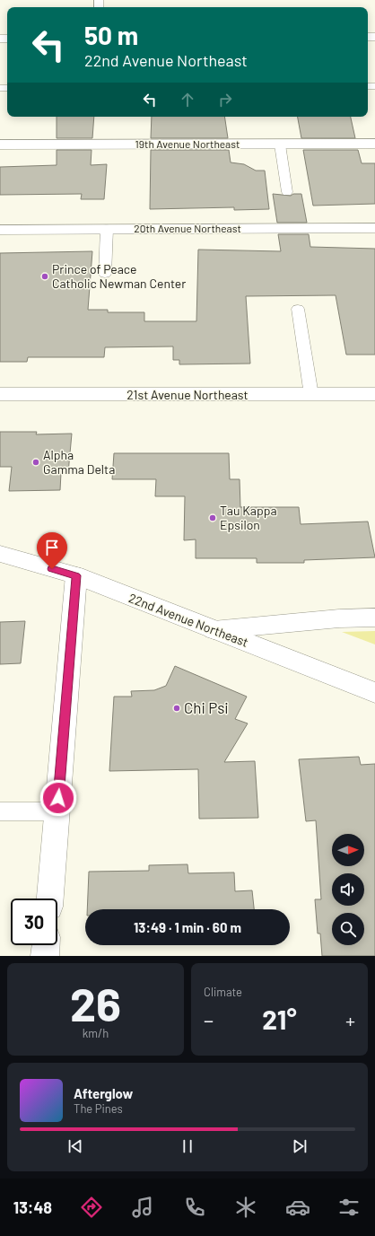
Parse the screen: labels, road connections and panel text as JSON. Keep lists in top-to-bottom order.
{
  "streets": {
    "street": [
      "19th Avenue Northeast",
      "20th Avenue Northeast",
      "21st Avenue Northeast",
      "22nd Avenue Northeast"
    ]
  },
  "places": [
    "Prince of Peace Catholic Newman Center",
    "Alpha Gamma Delta",
    "Tau Kappa Epsilon",
    "Chi Psi"
  ],
  "north": "right",
  "page": {
    "turn": ["50 m", "22nd Avenue Northeast"],
    "limit": "30",
    "trip": "13:49 · 1 min · 60 m",
    "tile": [
      ["26", "km/h"],
      "Climate"
    ],
    "heat": ["−", "21°", "+"],
    "song": ["Afterglow", "The Pines"],
    "tabs": "13:48"
  }
}
